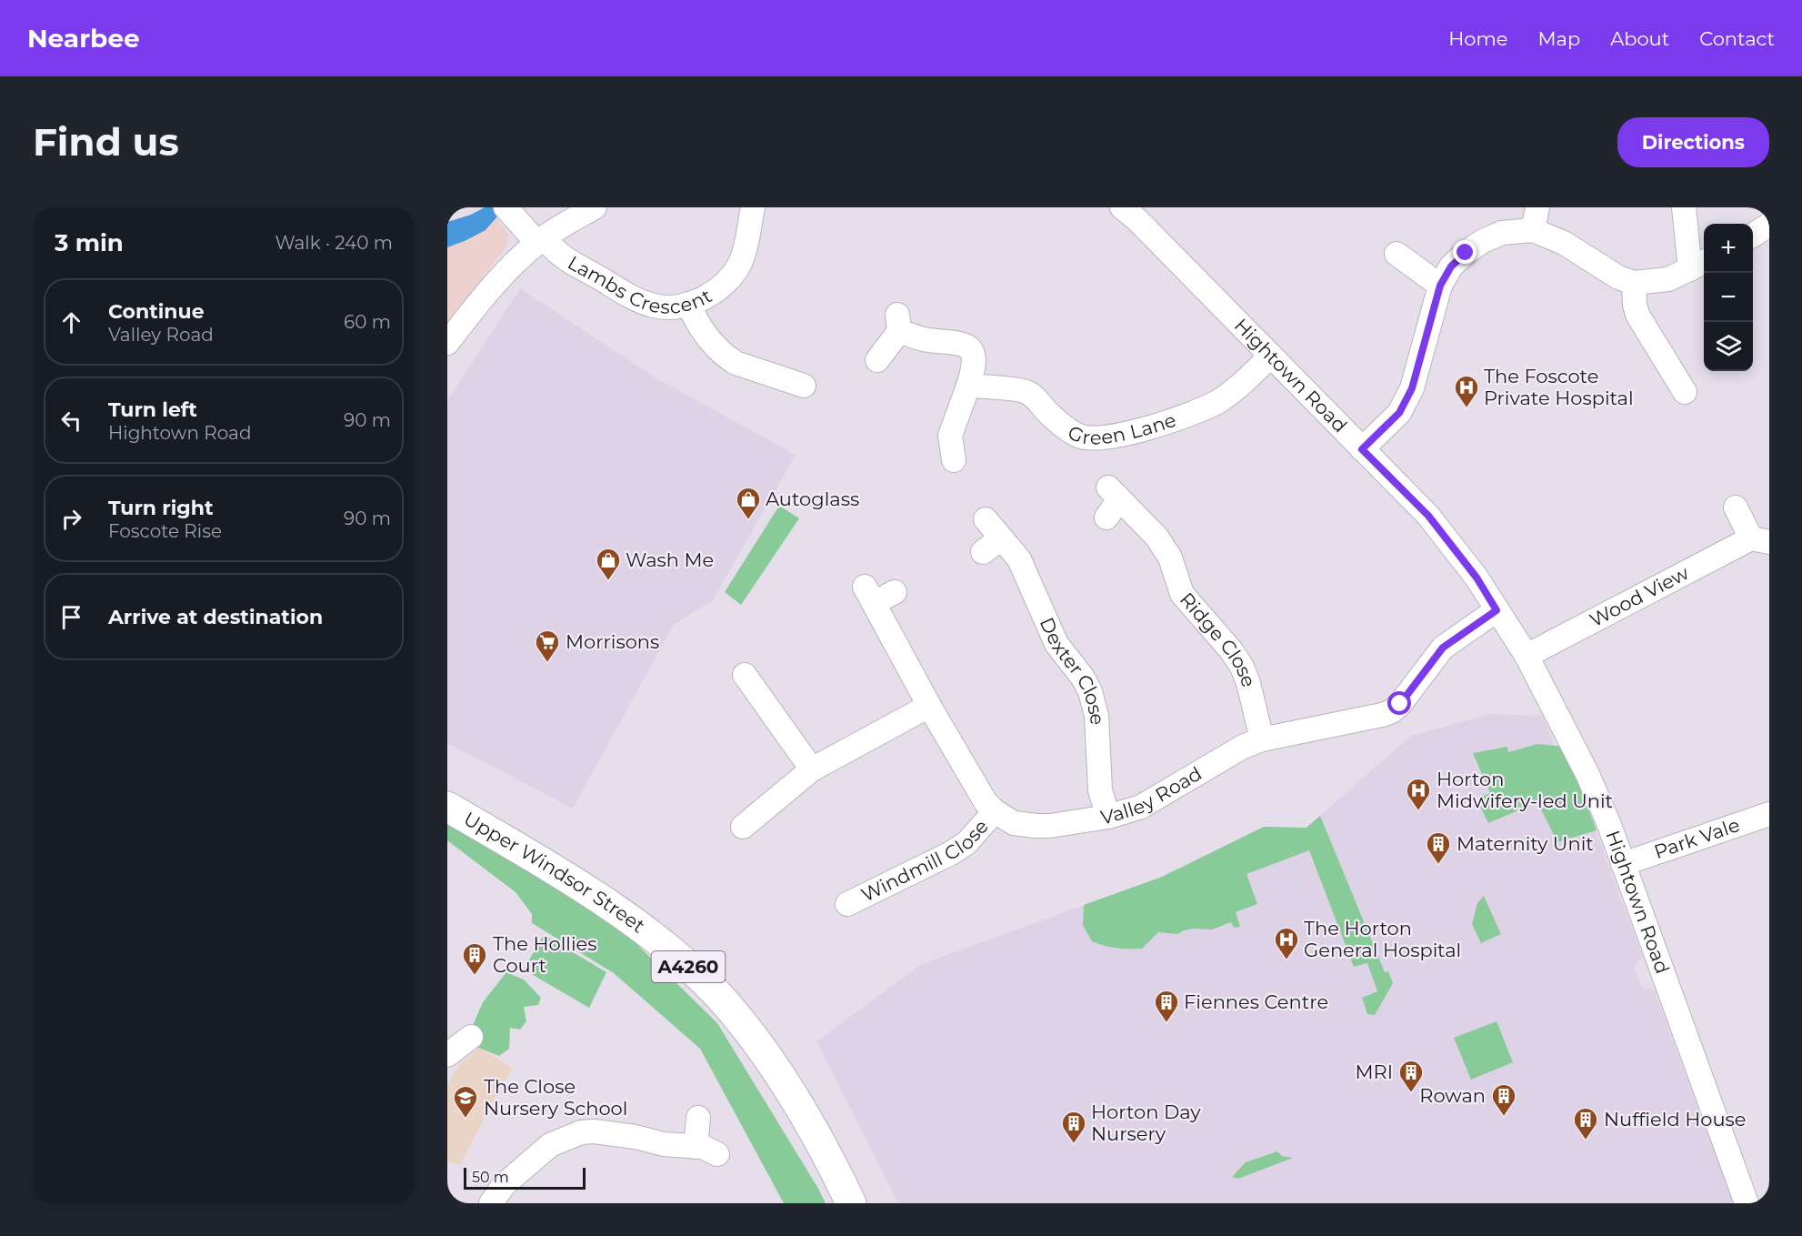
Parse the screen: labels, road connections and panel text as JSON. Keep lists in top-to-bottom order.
{
  "streets": {
    "main road": ["Upper Windsor Street", "A4260"],
    "street": [
      "Lambs Crescent",
      "Hightown Road",
      "Green Lane",
      "Wood View",
      "Ridge Close",
      "Dexter Close",
      "Valley Road",
      "Park Vale",
      "Windmill Close"
    ]
  },
  "crossings": [
    ["Hightown Road", "Green Lane"],
    ["Hightown Road", "Wood View"],
    ["Hightown Road", "Valley Road"],
    ["Hightown Road", "Park Vale"],
    ["Ridge Close", "Valley Road"],
    ["Dexter Close", "Valley Road"],
    ["Valley Road", "Windmill Close"]
  ],
  "places": {
    "hospital": ["The Foscote Private Hospital", "Horton Midwifery-led Unit", "The Horton General Hospital"],
    "shop": ["Autoglass", "Wash Me"],
    "supermarket": ["Morrisons"],
    "building": [
      "Maternity Unit",
      "The Hollies Court",
      "Fiennes Centre",
      "MRI",
      "Rowan",
      "Nuffield House",
      "Horton Day Nursery"
    ],
    "school or university": ["The Close Nursery School"]
  },
  "scale_bar": "50 m",
  "page": {
    "header": "Nearbee",
    "nav": [
      "Home",
      "Map",
      "About",
      "Contact"
    ],
    "buttons": "Directions",
    "title": "Find us",
    "heading": ["3 min", "Walk · 240 m"],
    "map_buttons": ["+", "−"],
    "list": [
      ["Continue", "Valley Road", "60 m"],
      ["Turn left", "Hightown Road", "90 m"],
      ["Turn right", "Foscote Rise", "90 m"],
      "Arrive at destination"
    ],
    "scale": "50 m"
  }
}
